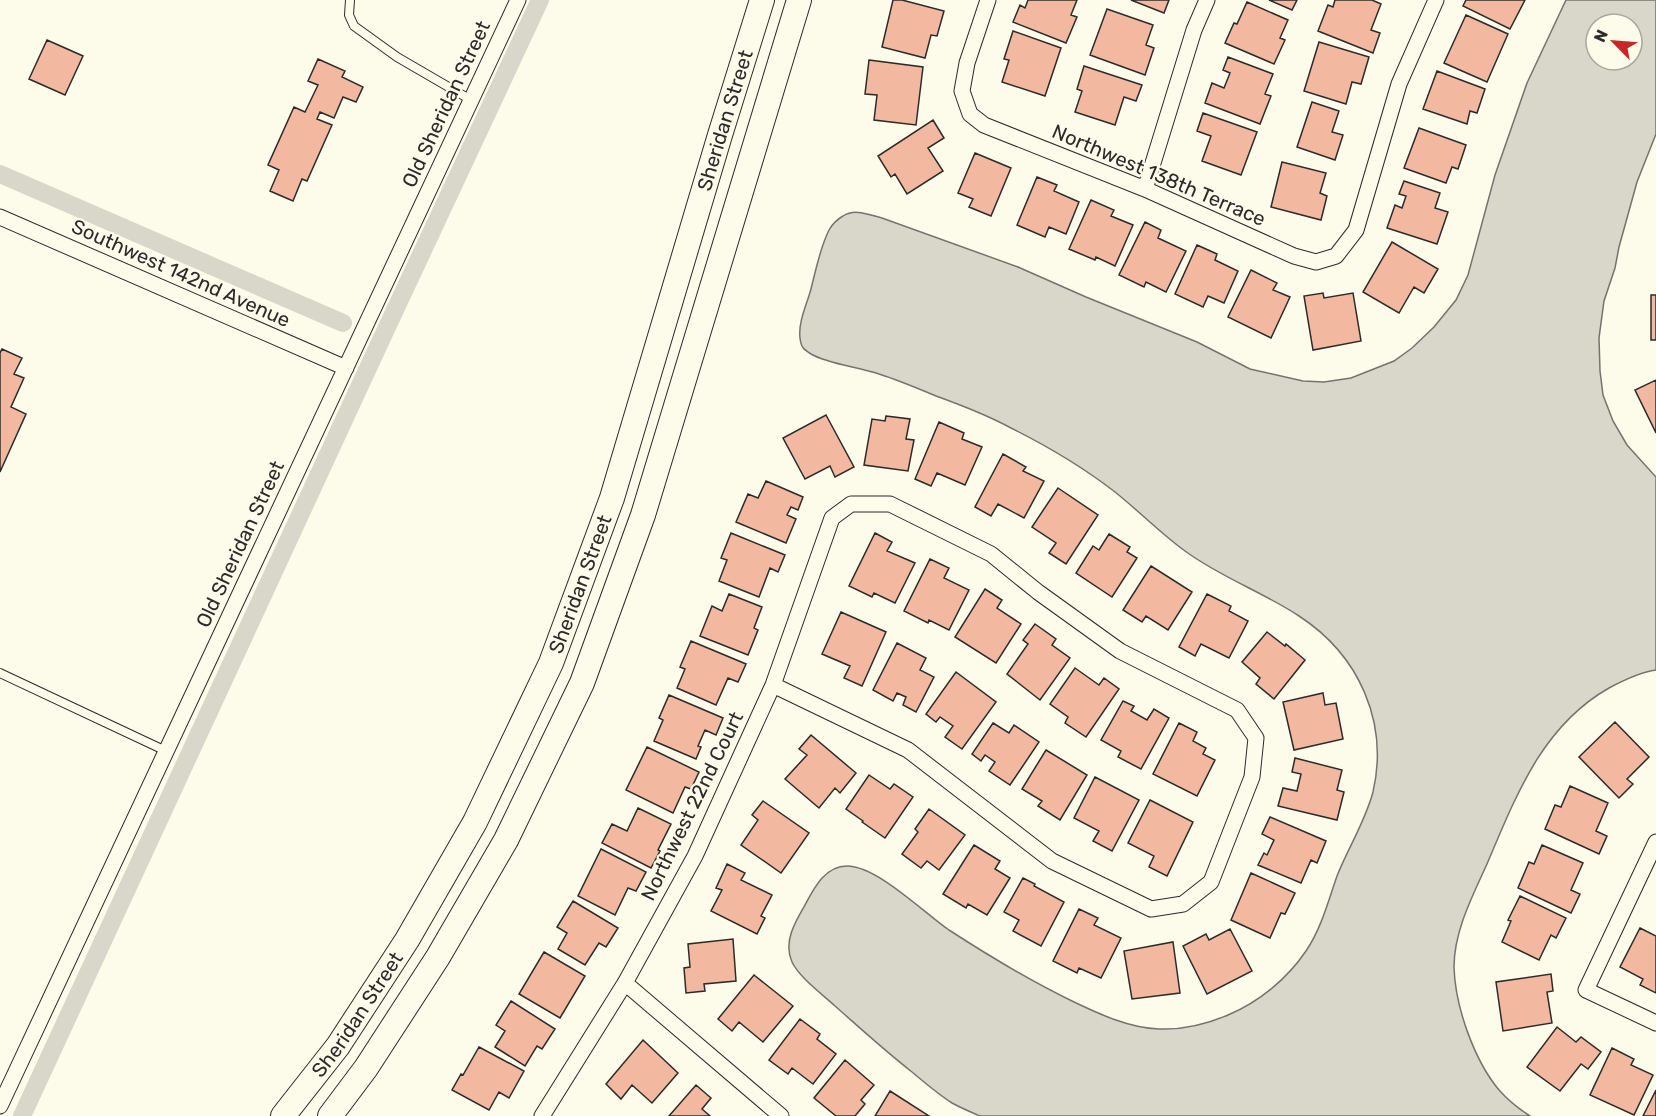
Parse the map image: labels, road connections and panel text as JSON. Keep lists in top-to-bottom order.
{
  "streets": {
    "main road": ["Sheridan Street"],
    "street": [
      "Old Sheridan Street",
      "Northwest 138th Terrace",
      "Southwest 142nd Avenue",
      "Northwest 22nd Court"
    ]
  },
  "crossings": [
    ["Old Sheridan Street", "Southwest 142nd Avenue"]
  ],
  "north": "top left"
}
